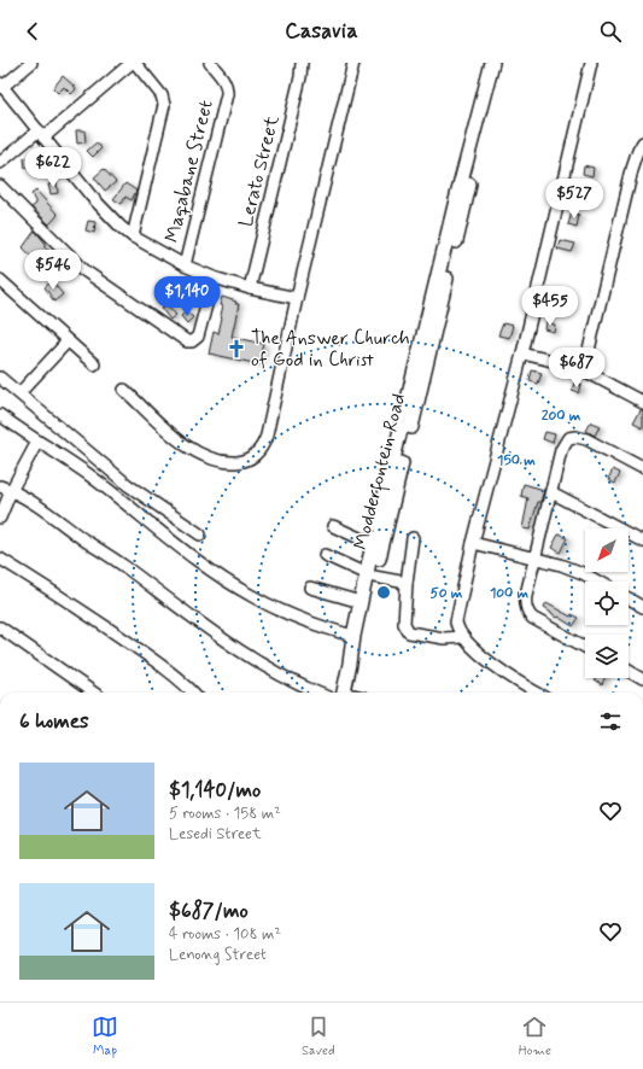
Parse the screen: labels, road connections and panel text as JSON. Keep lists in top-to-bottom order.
{
  "streets": {
    "main road": ["Modderfontein Road"],
    "street": ["Maqabane Street", "Lerato Street"]
  },
  "places": {
    "church": ["The Answer Church of God in Christ"]
  },
  "north": "bottom left",
  "page": {
    "header": "Casavia",
    "price": [
      "$622",
      "$527",
      "$546",
      "$1,140",
      "$455",
      "$687"
    ],
    "heading": "6 homes",
    "list": [
      {
        "name": "$1,140/mo",
        "note": "5 rooms · 158 m² · Lesedi Street"
      },
      {
        "name": "$687/mo",
        "note": "4 rooms · 108 m² · Lenong Street"
      }
    ],
    "tabs": ["Map", "Saved", "Home"]
  },
  "rings": [
    "200 m",
    "150 m",
    "50 m",
    "100 m"
  ]
}
